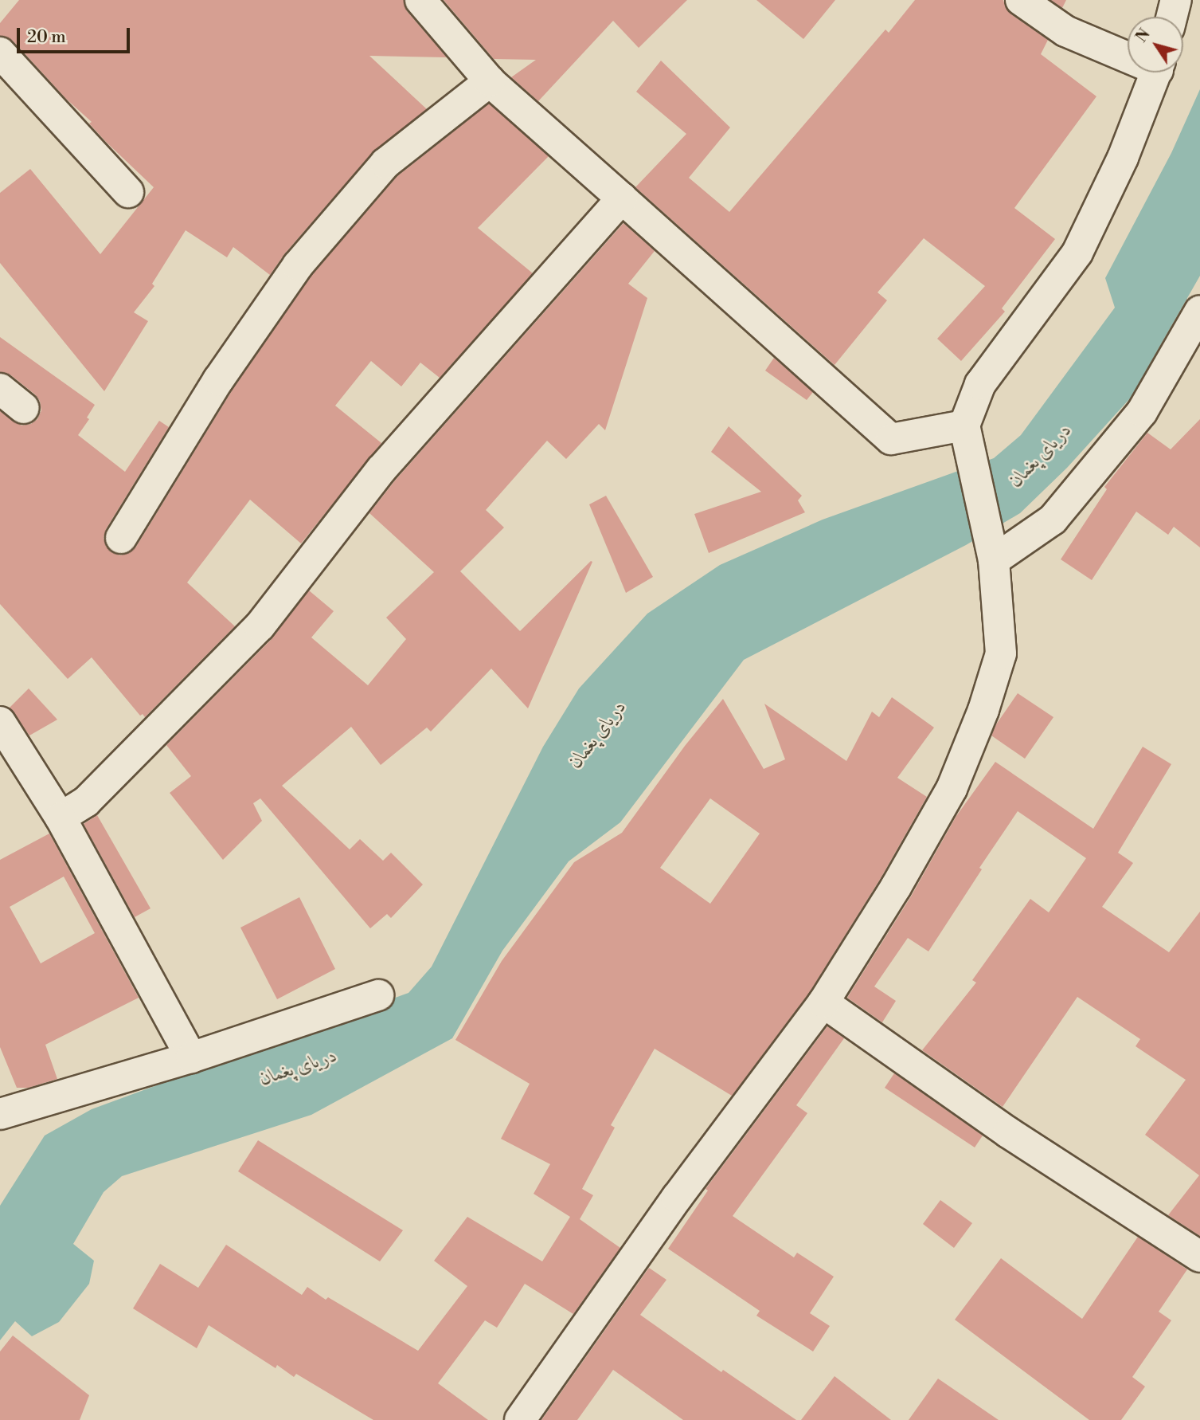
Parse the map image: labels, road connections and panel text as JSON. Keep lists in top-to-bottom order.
{
  "water": ["دریای پغمان"],
  "scale_bar": "20 m",
  "north": "top left"
}
